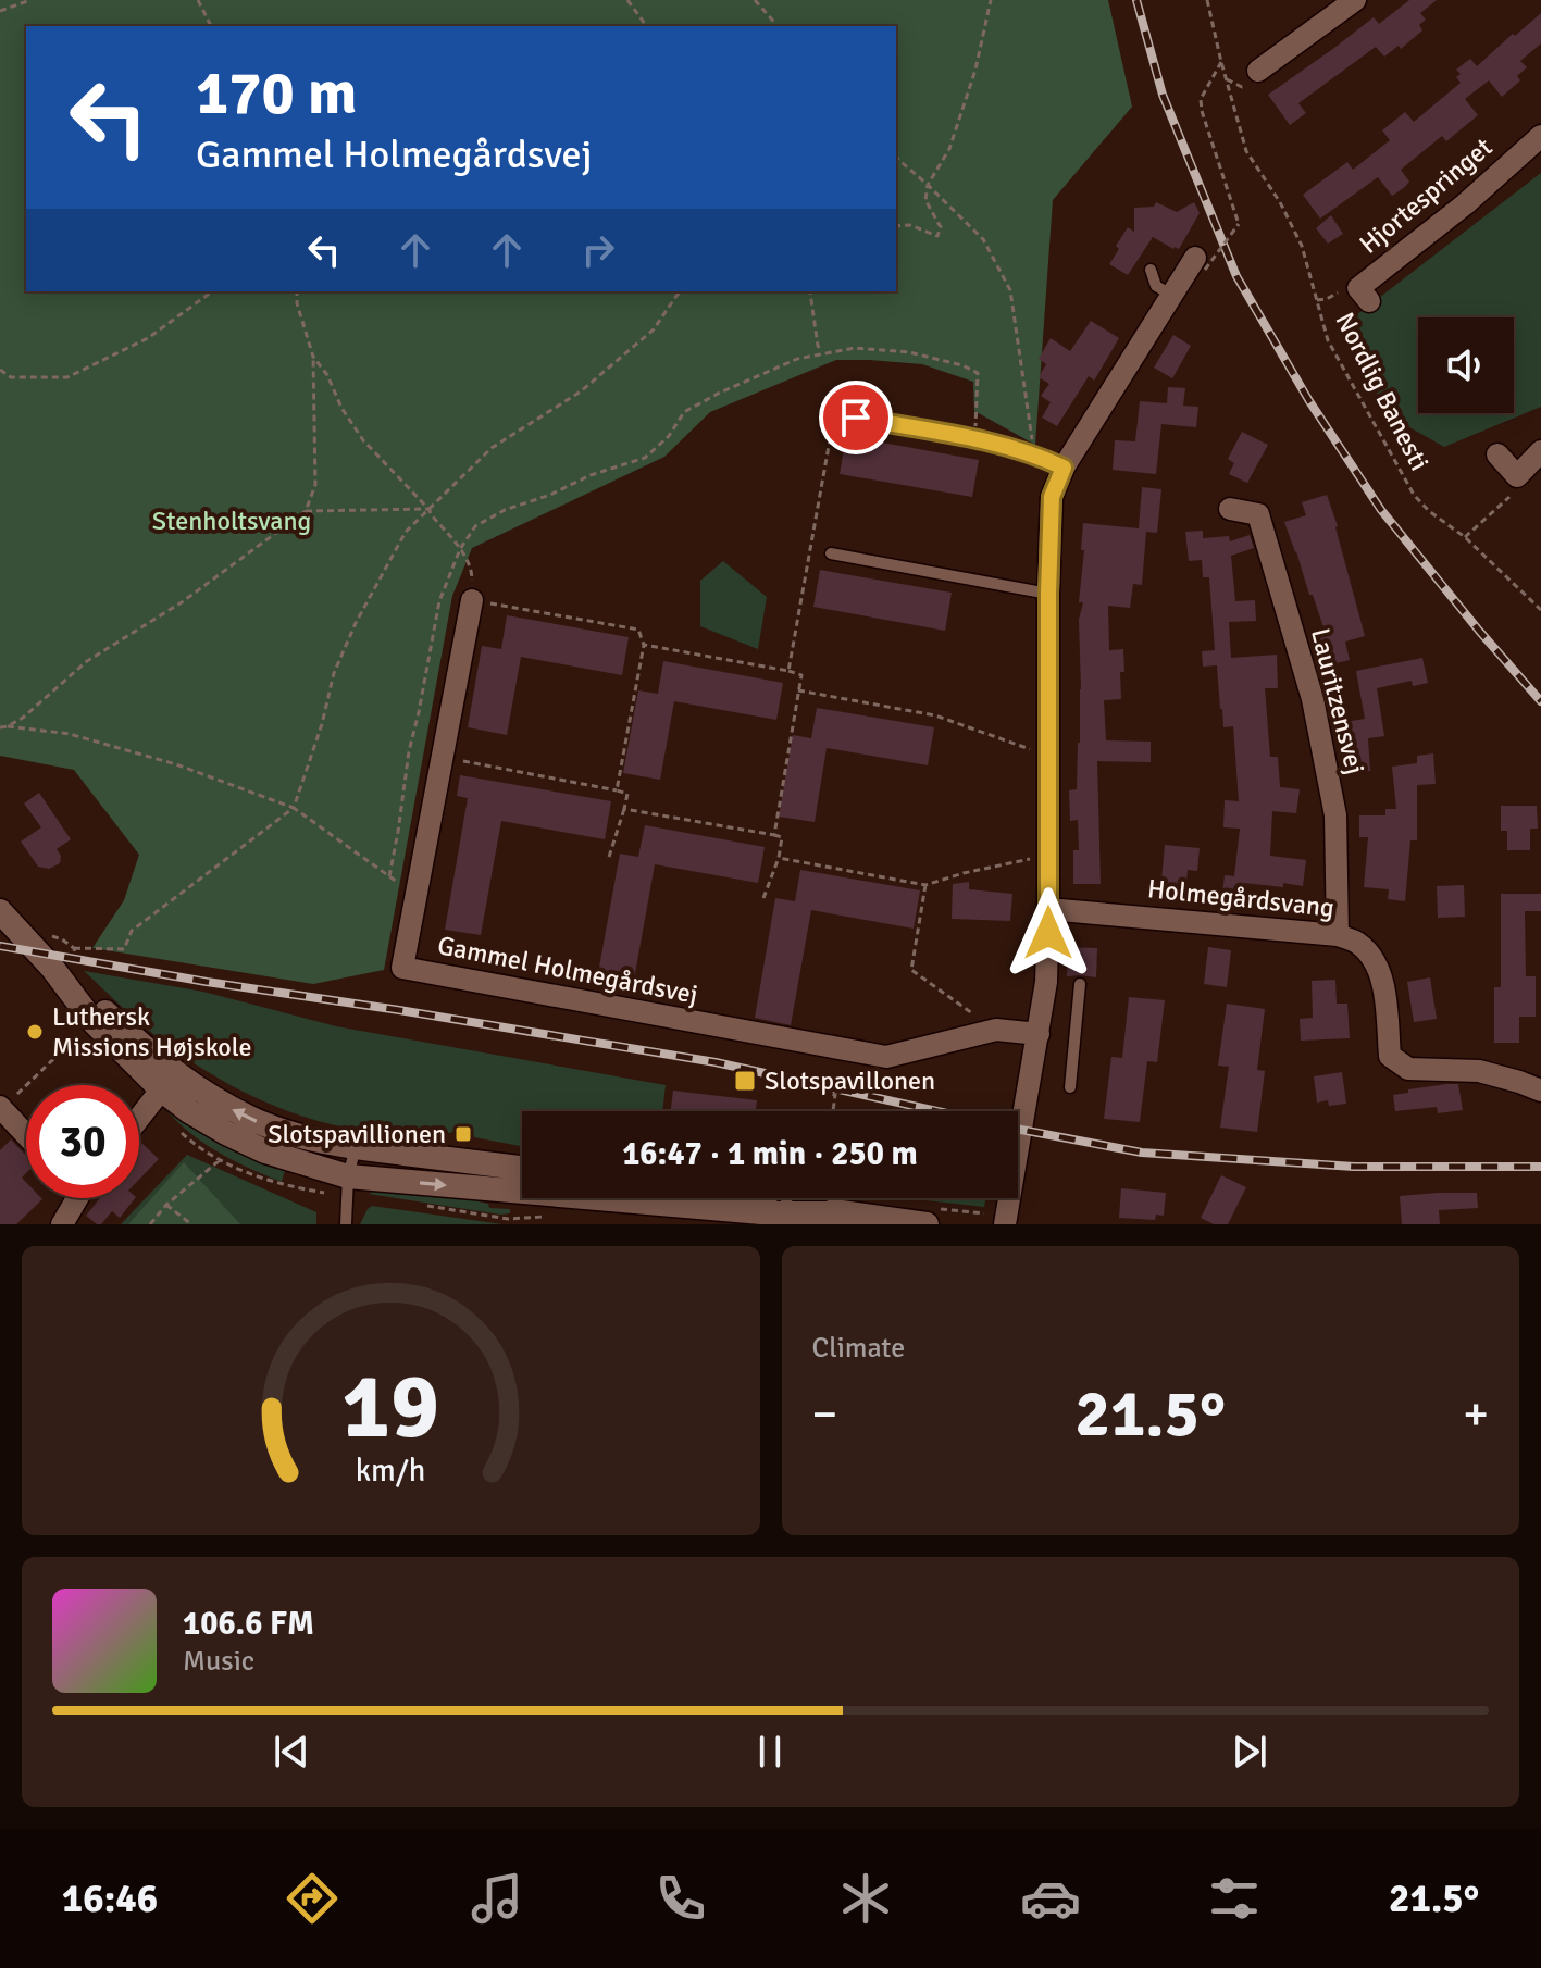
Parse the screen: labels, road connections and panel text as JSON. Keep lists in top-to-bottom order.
{
  "streets": {
    "street": [
      "Hjortespringet",
      "Lauritzensvej",
      "Holmegårdsvang",
      "Gammel Holmegårdsvej"
    ],
    "path": ["Nordlig Banesti"]
  },
  "crossings": [
    ["Lauritzensvej", "Holmegårdsvang"]
  ],
  "parks": ["Stenholtsvang"],
  "places": {
    "other": ["Luthersk Missions Højskole"],
    "transit": ["Slotspavillonen", "Slotspavillionen"]
  },
  "page": {
    "turn": ["170 m", "Gammel Holmegårdsvej"],
    "limit": "30",
    "trip": "16:47 · 1 min · 250 m",
    "tile": "Climate",
    "heat": ["−", "21.5°", "+"],
    "song": ["106.6 FM", "Music"],
    "tabs": ["16:46", "21.5°"],
    "gauge": ["19", "km/h"]
  }
}
